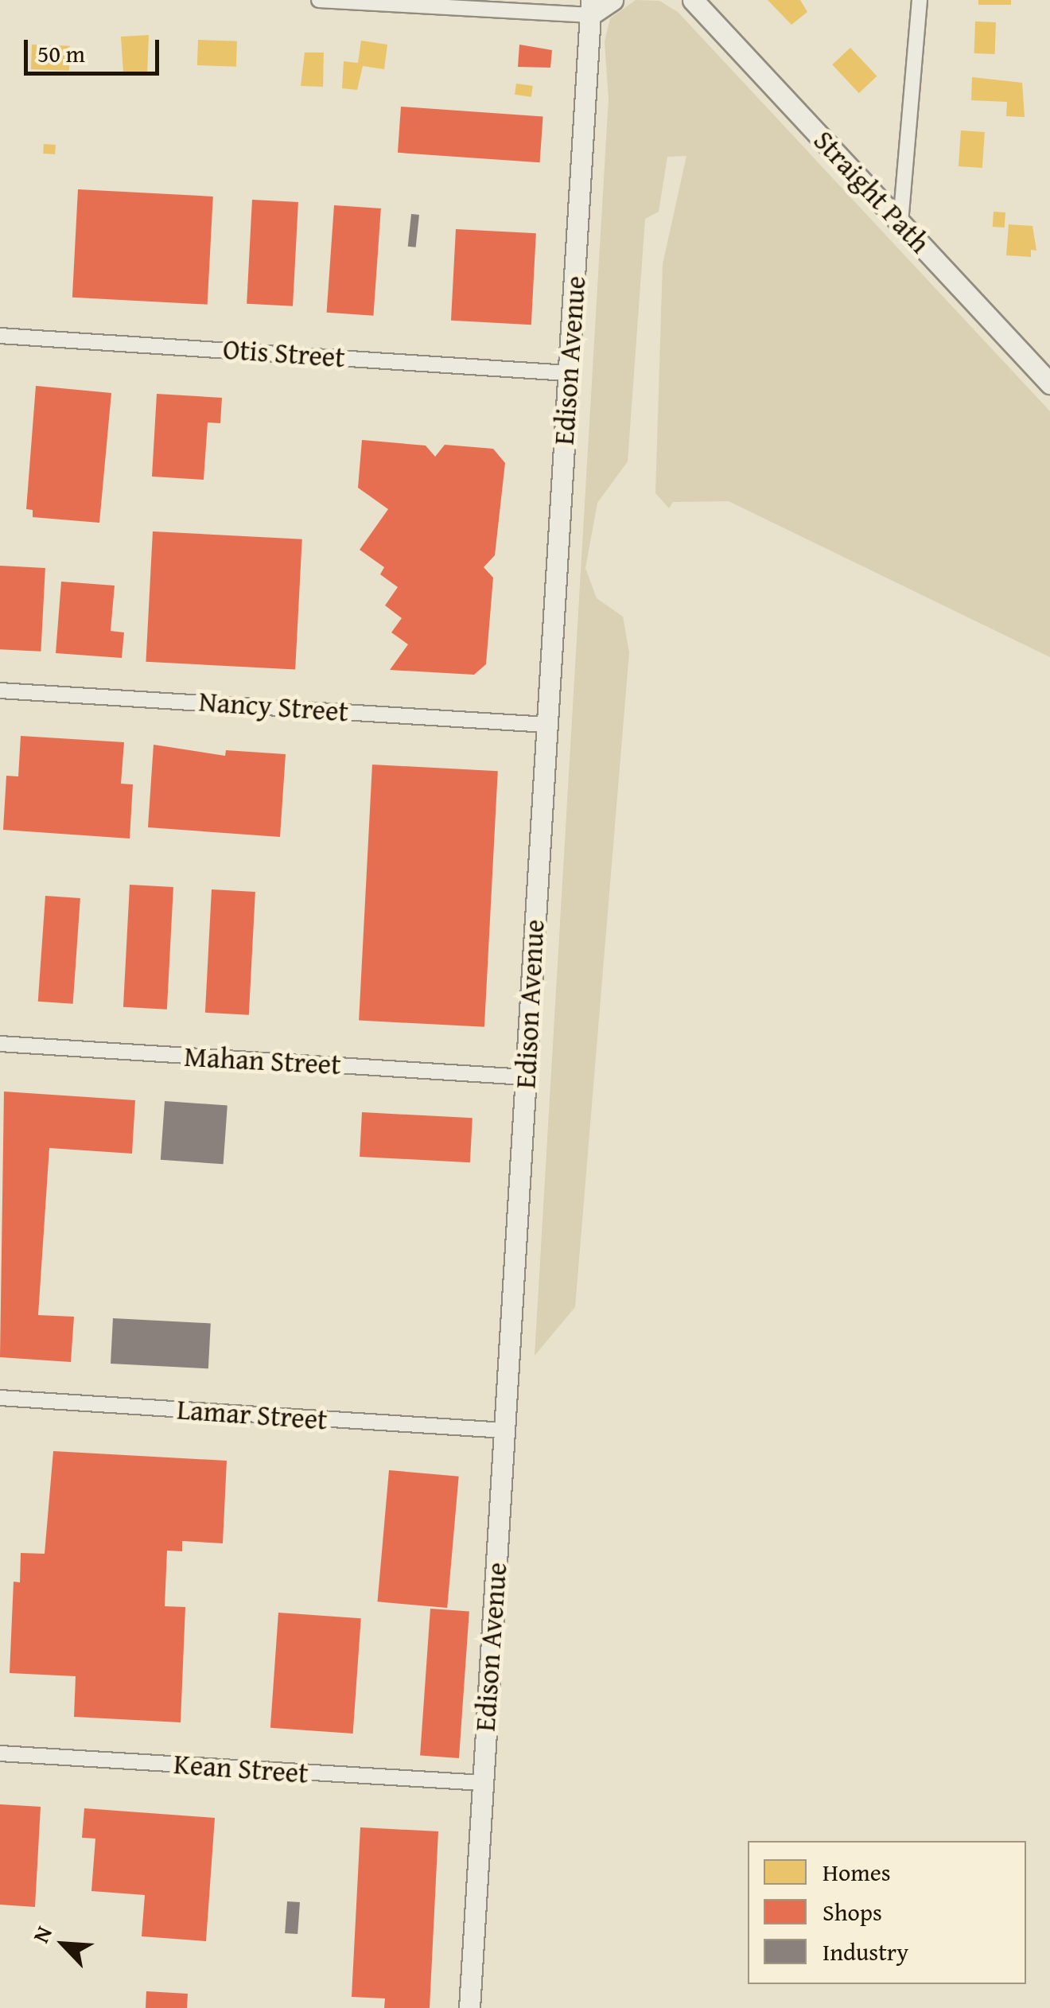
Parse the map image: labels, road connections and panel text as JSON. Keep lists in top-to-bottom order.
{
  "streets": {
    "street": [
      "Straight Path",
      "Otis Street",
      "Edison Avenue",
      "Nancy Street",
      "Mahan Street",
      "Lamar Street",
      "Kean Street"
    ]
  },
  "crossings": [
    ["Otis Street", "Edison Avenue"],
    ["Edison Avenue", "Nancy Street"],
    ["Edison Avenue", "Mahan Street"],
    ["Edison Avenue", "Lamar Street"],
    ["Edison Avenue", "Kean Street"]
  ],
  "legend": ["Homes", "Shops", "Industry"],
  "scale_bar": "50 m",
  "north": "top left"
}
